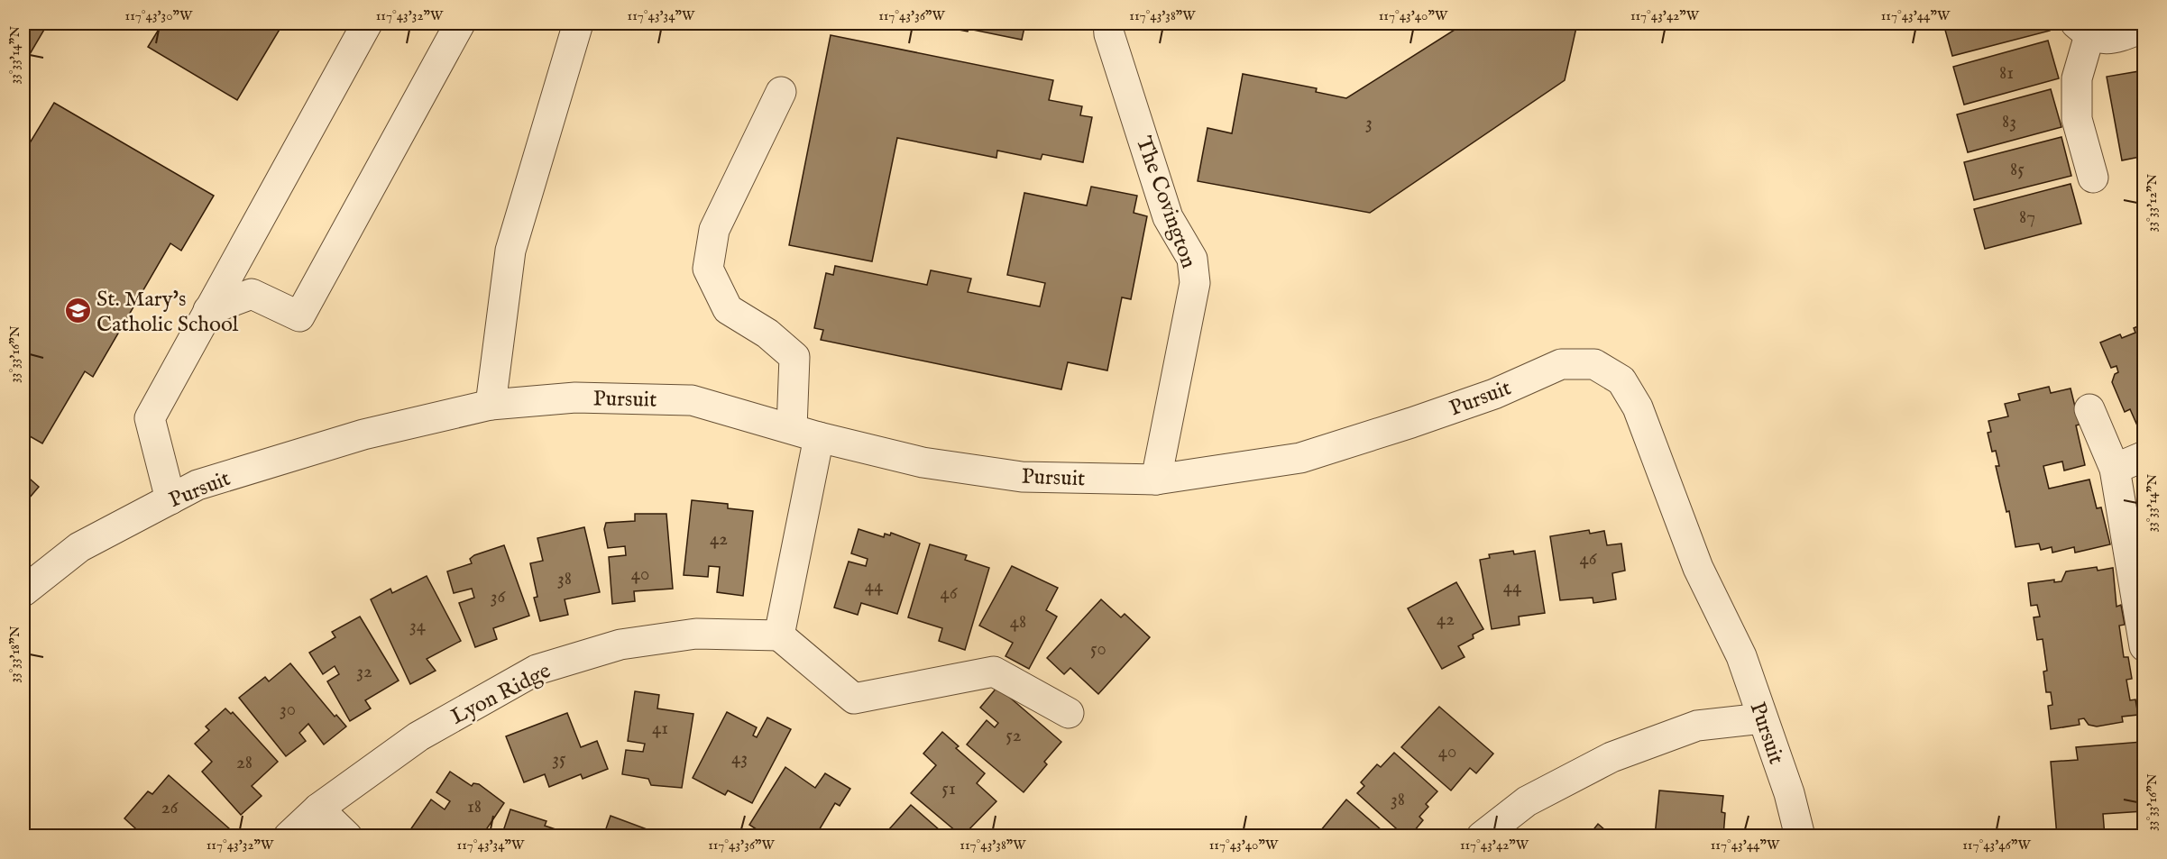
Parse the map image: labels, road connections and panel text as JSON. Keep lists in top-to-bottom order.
{
  "streets": {
    "street": ["The Covington", "Pursuit", "Lyon Ridge"]
  },
  "crossings": [
    ["The Covington", "Pursuit"]
  ],
  "places": {
    "school or university": ["St. Mary's Catholic School"]
  },
  "house_numbers": [
    "81",
    "83",
    "3",
    "85",
    "87",
    "42",
    "46",
    "40",
    "38",
    "44",
    "44",
    "46",
    "36",
    "42",
    "48",
    "34",
    "50",
    "32",
    "30",
    "41",
    "52",
    "40",
    "43",
    "35",
    "28",
    "51",
    "38",
    "18",
    "26"
  ],
  "coordinates": [
    "117°43'30\"W",
    "117°43'32\"W",
    "117°43'34\"W",
    "117°43'36\"W",
    "117°43'38\"W",
    "117°43'40\"W",
    "117°43'42\"W",
    "117°43'44\"W",
    "33°33'14\"N",
    "33°33'12\"N",
    "33°33'16\"N",
    "33°33'18\"N",
    "117°43'46\"W"
  ]
}
